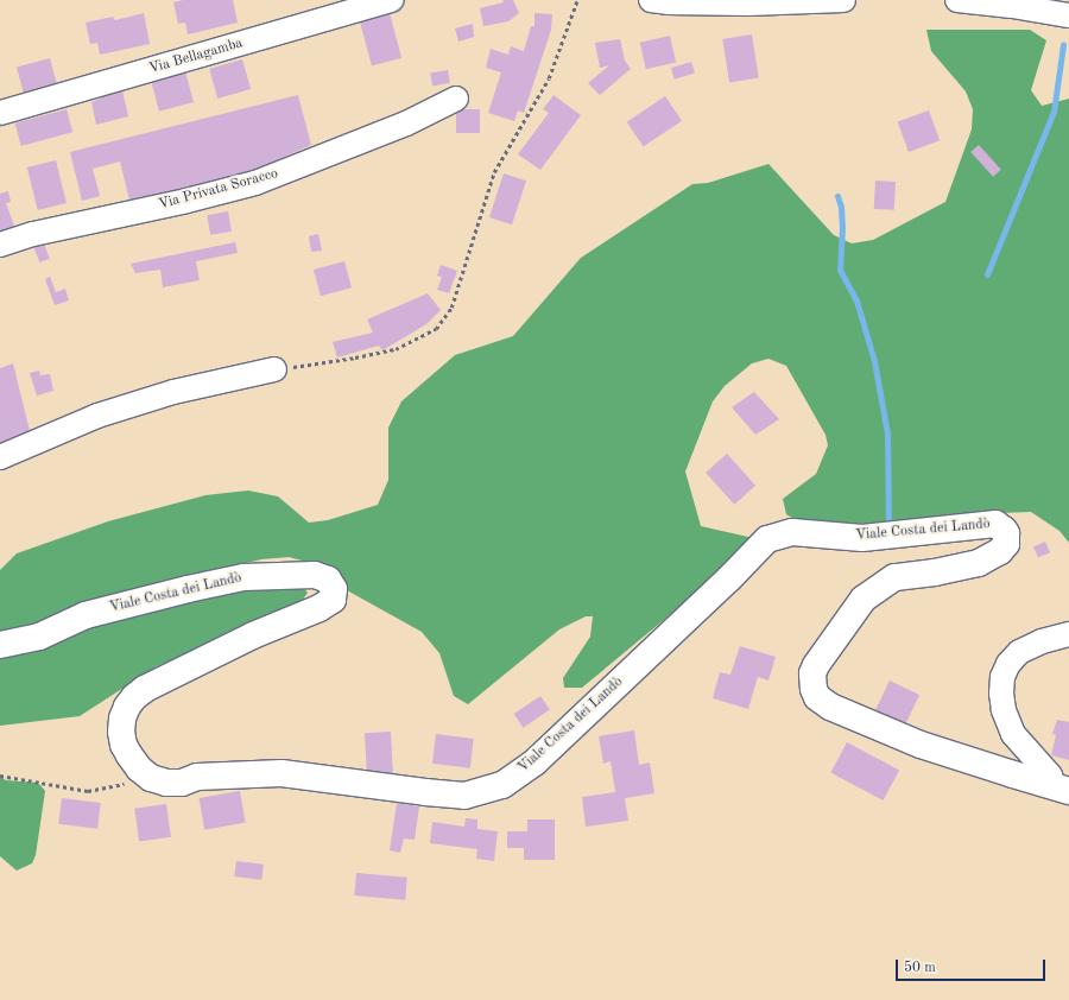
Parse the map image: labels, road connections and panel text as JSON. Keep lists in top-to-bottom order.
{
  "streets": {
    "street": ["Via Bellagamba", "Via Privata Soracco", "Viale Costa dei Landò"]
  },
  "scale_bar": "50 m"
}
